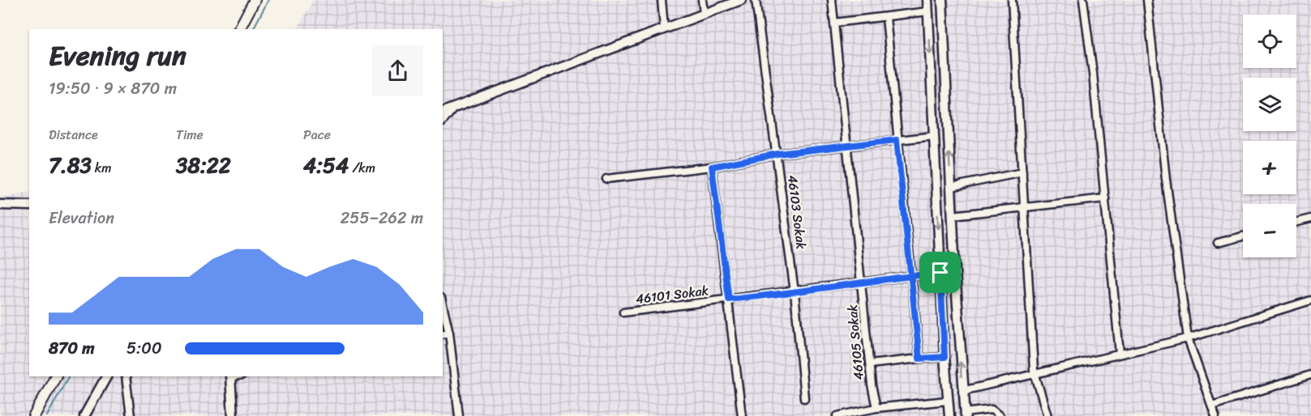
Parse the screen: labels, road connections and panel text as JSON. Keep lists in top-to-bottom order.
{
  "streets": {
    "street": ["46103 Sokak", "46101 Sokak", "46105 Sokak"]
  },
  "crossings": [
    ["46103 Sokak", "46101 Sokak"],
    ["46101 Sokak", "46105 Sokak"]
  ],
  "page": {
    "map_buttons": ["+", "−"],
    "heading": ["Evening run", "19:50 · 9 × 870 m"],
    "stats": [
      ["Distance", "7.83 km"],
      ["Time", "38:22"],
      ["Pace", "4:54 /km"]
    ],
    "chart": ["Elevation", "255–262 m"],
    "list": [
      {
        "name": "870 m",
        "note": "5:00"
      }
    ]
  }
}
